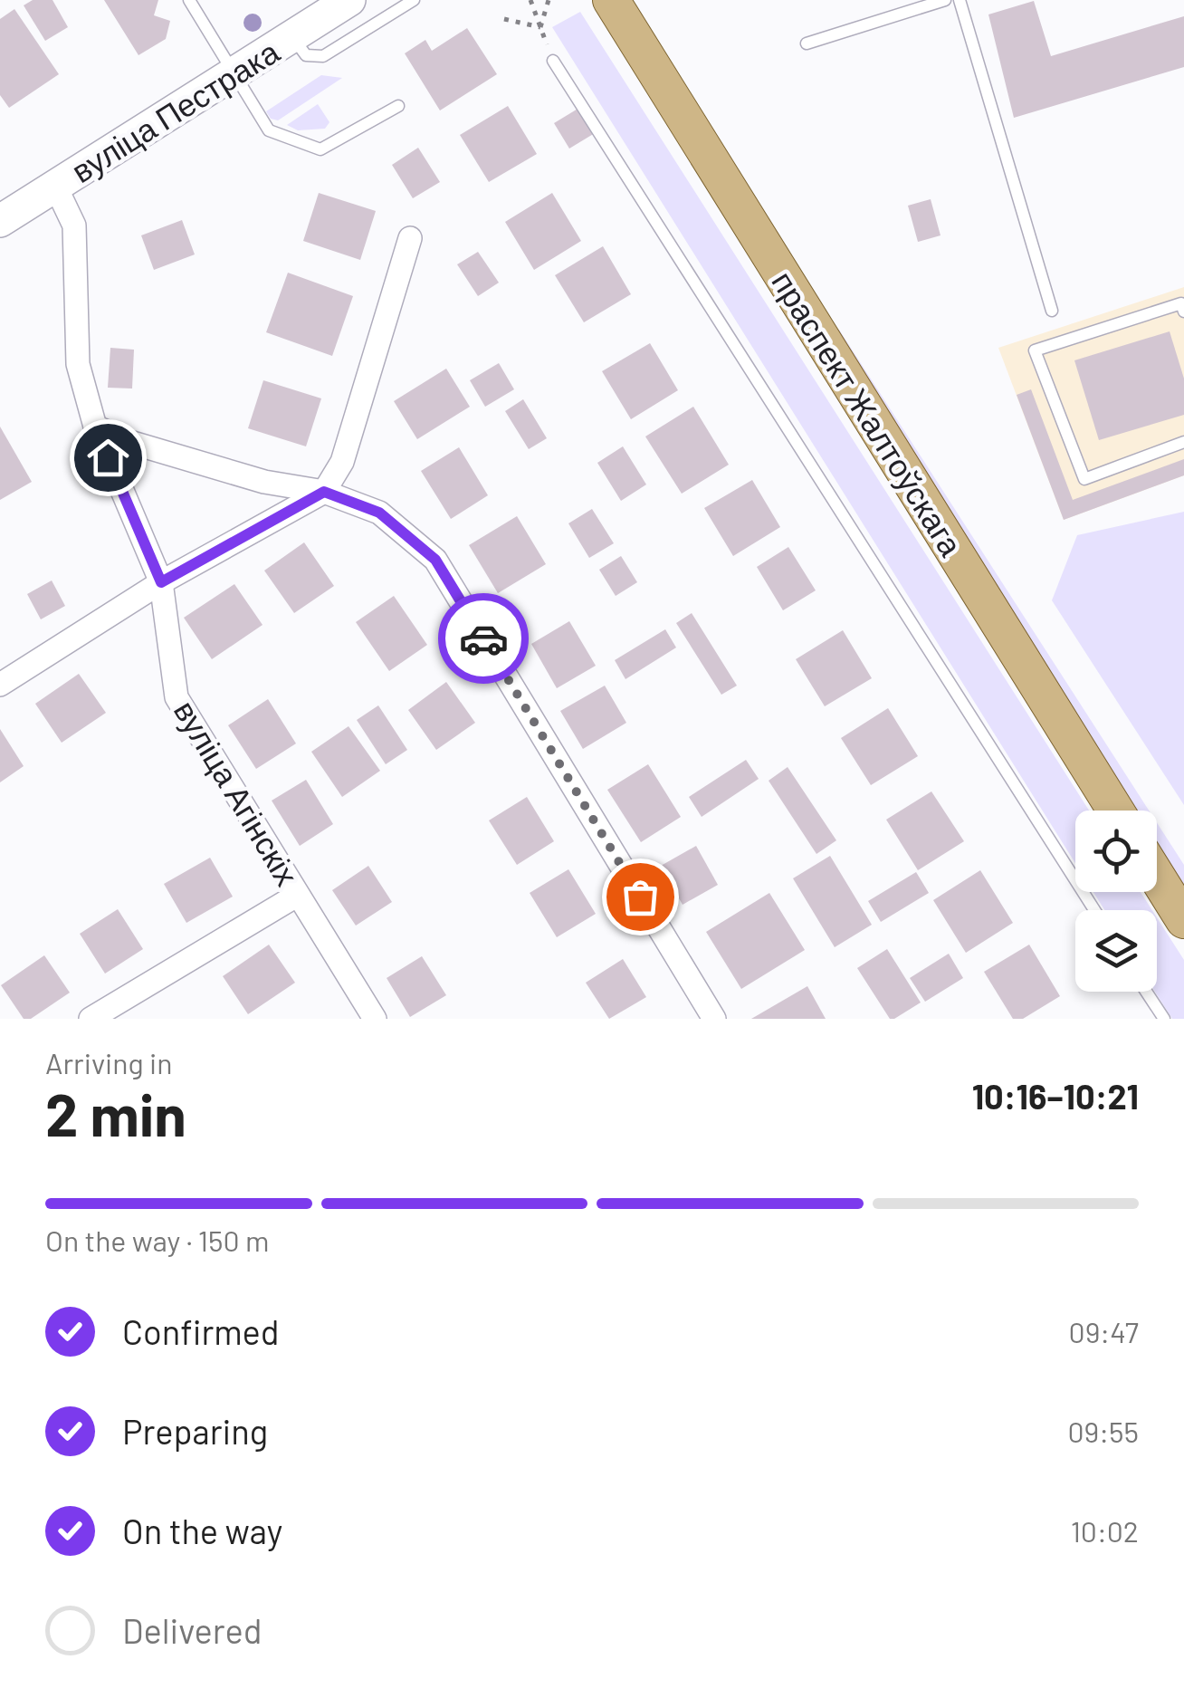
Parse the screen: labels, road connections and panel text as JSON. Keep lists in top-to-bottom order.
{
  "streets": {
    "main road": ["праспект Жалтоўскага"],
    "street": ["вуліца Пестрака", "вуліца Агінскіх"]
  },
  "crossings": [
    ["вуліца Пестрака", "вуліца Агінскіх"]
  ],
  "page": {
    "heading": ["2 min", "Arriving in", "10:16–10:21"],
    "bar": "On the way · 150 m",
    "list": [
      ["Confirmed", "09:47"],
      ["Preparing", "09:55"],
      ["On the way", "10:02"],
      "Delivered"
    ]
  }
}
